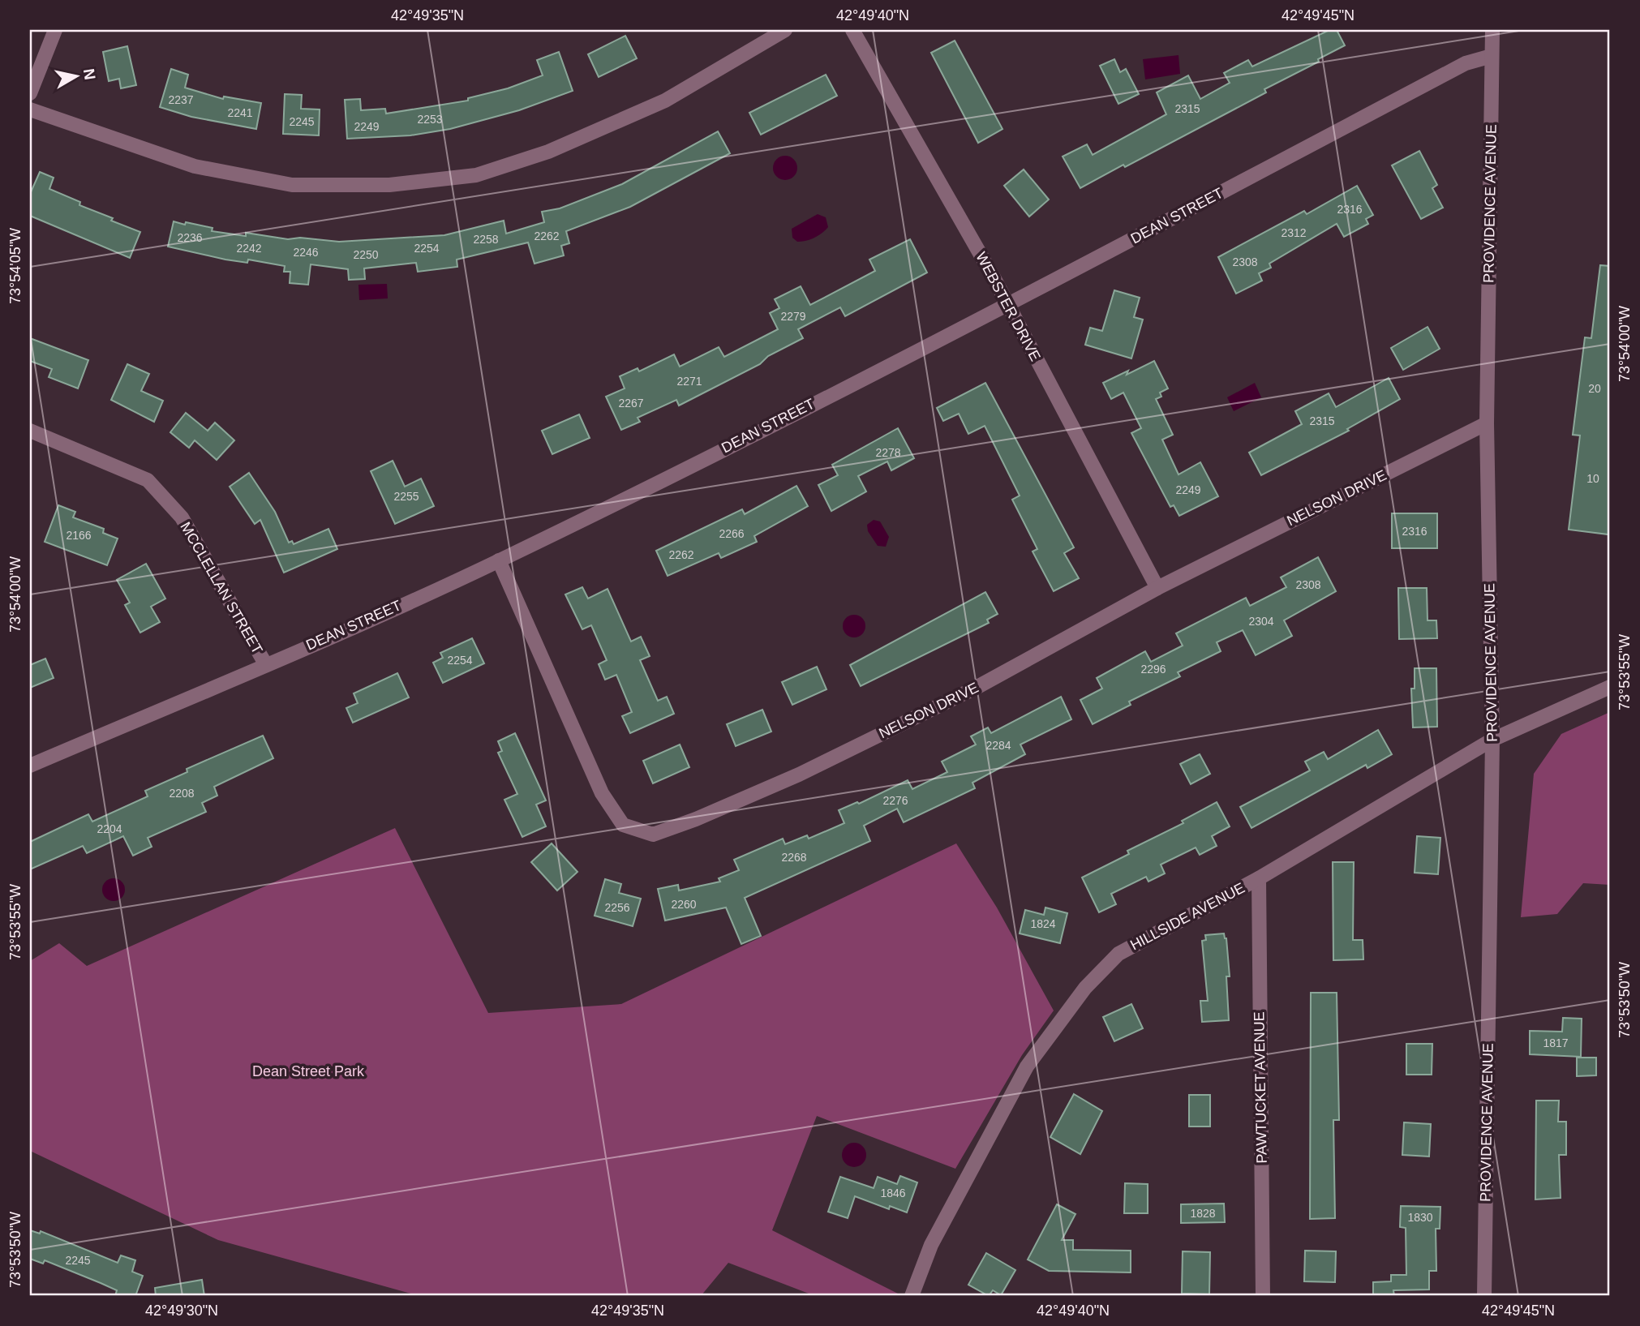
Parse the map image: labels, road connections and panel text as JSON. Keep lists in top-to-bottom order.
{
  "streets": {
    "street": [
      "PROVIDENCE AVENUE",
      "DEAN STREET",
      "WEBSTER DRIVE",
      "NELSON DRIVE",
      "MCCLELLAN STREET",
      "HILLSIDE AVENUE",
      "PAWTUCKET AVENUE"
    ]
  },
  "crossings": [
    ["PROVIDENCE AVENUE", "DEAN STREET"],
    ["PROVIDENCE AVENUE", "NELSON DRIVE"],
    ["PROVIDENCE AVENUE", "HILLSIDE AVENUE"],
    ["DEAN STREET", "WEBSTER DRIVE"],
    ["DEAN STREET", "NELSON DRIVE"],
    ["DEAN STREET", "MCCLELLAN STREET"],
    ["WEBSTER DRIVE", "NELSON DRIVE"],
    ["HILLSIDE AVENUE", "PAWTUCKET AVENUE"]
  ],
  "parks": ["Dean Street Park"],
  "house_numbers": [
    "2237",
    "2315",
    "2241",
    "2253",
    "2245",
    "2249",
    "2316",
    "2312",
    "2262",
    "2236",
    "2258",
    "2242",
    "2254",
    "2246",
    "2250",
    "2308",
    "2279",
    "2271",
    "20",
    "2267",
    "2315",
    "2278",
    "10",
    "2249",
    "2255",
    "2316",
    "2266",
    "2166",
    "2262",
    "2308",
    "2304",
    "2254",
    "2296",
    "2284",
    "2208",
    "2276",
    "2204",
    "2268",
    "2260",
    "2256",
    "1824",
    "1817",
    "1846",
    "1828",
    "1830",
    "2245"
  ],
  "north": "right",
  "coordinates": [
    "42°49'35\"N",
    "42°49'40\"N",
    "42°49'45\"N",
    "73°54'05\"W",
    "73°54'00\"W",
    "73°53'55\"W",
    "73°53'50\"W",
    "42°49'30\"N"
  ]
}
